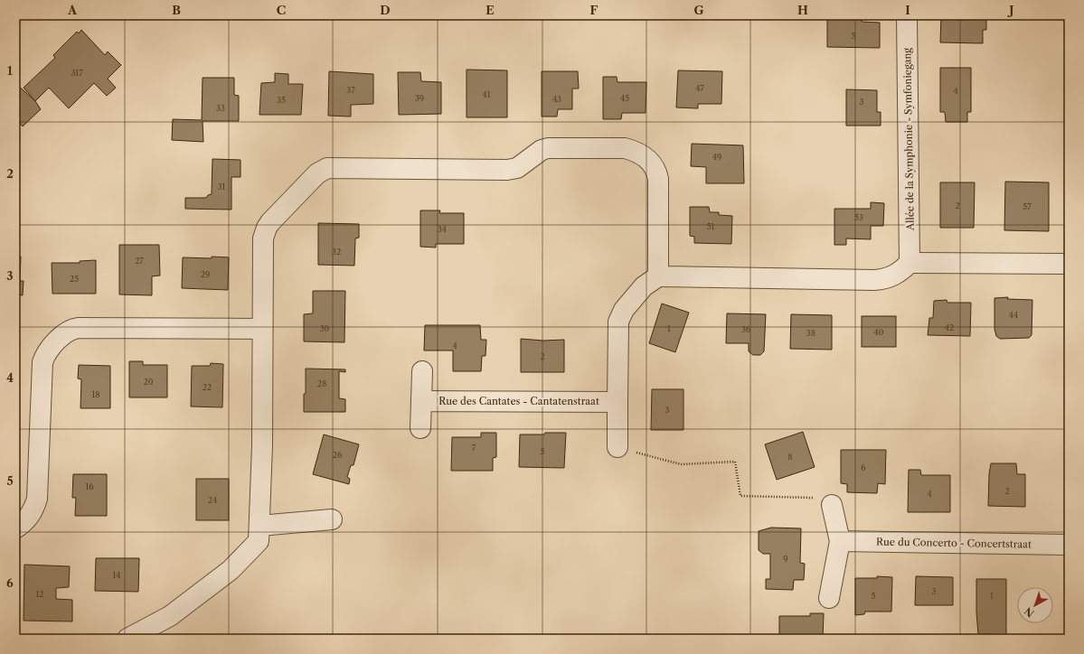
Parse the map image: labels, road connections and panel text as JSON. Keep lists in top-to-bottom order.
{
  "streets": {
    "street": ["Allée de la Symphonie - Symfoniegang", "Rue des Cantates - Cantatenstraat", "Rue du Concerto - Concertstraat"]
  },
  "house_numbers": [
    "5",
    "317",
    "47",
    "37",
    "4",
    "41",
    "39",
    "45",
    "43",
    "35",
    "3",
    "33",
    "49",
    "31",
    "2",
    "57",
    "53",
    "51",
    "34",
    "32",
    "27",
    "29",
    "25",
    "44",
    "42",
    "30",
    "1",
    "36",
    "40",
    "38",
    "4",
    "2",
    "20",
    "28",
    "22",
    "18",
    "3",
    "7",
    "5",
    "26",
    "8",
    "6",
    "16",
    "2",
    "4",
    "24",
    "9",
    "14",
    "3",
    "12",
    "5",
    "1"
  ],
  "north": "bottom left",
  "grid": {
    "columns": [
      "A",
      "B",
      "C",
      "D",
      "E",
      "F",
      "G",
      "H",
      "I",
      "J"
    ],
    "rows": [
      "1",
      "2",
      "3",
      "4",
      "5",
      "6"
    ]
  }
}
